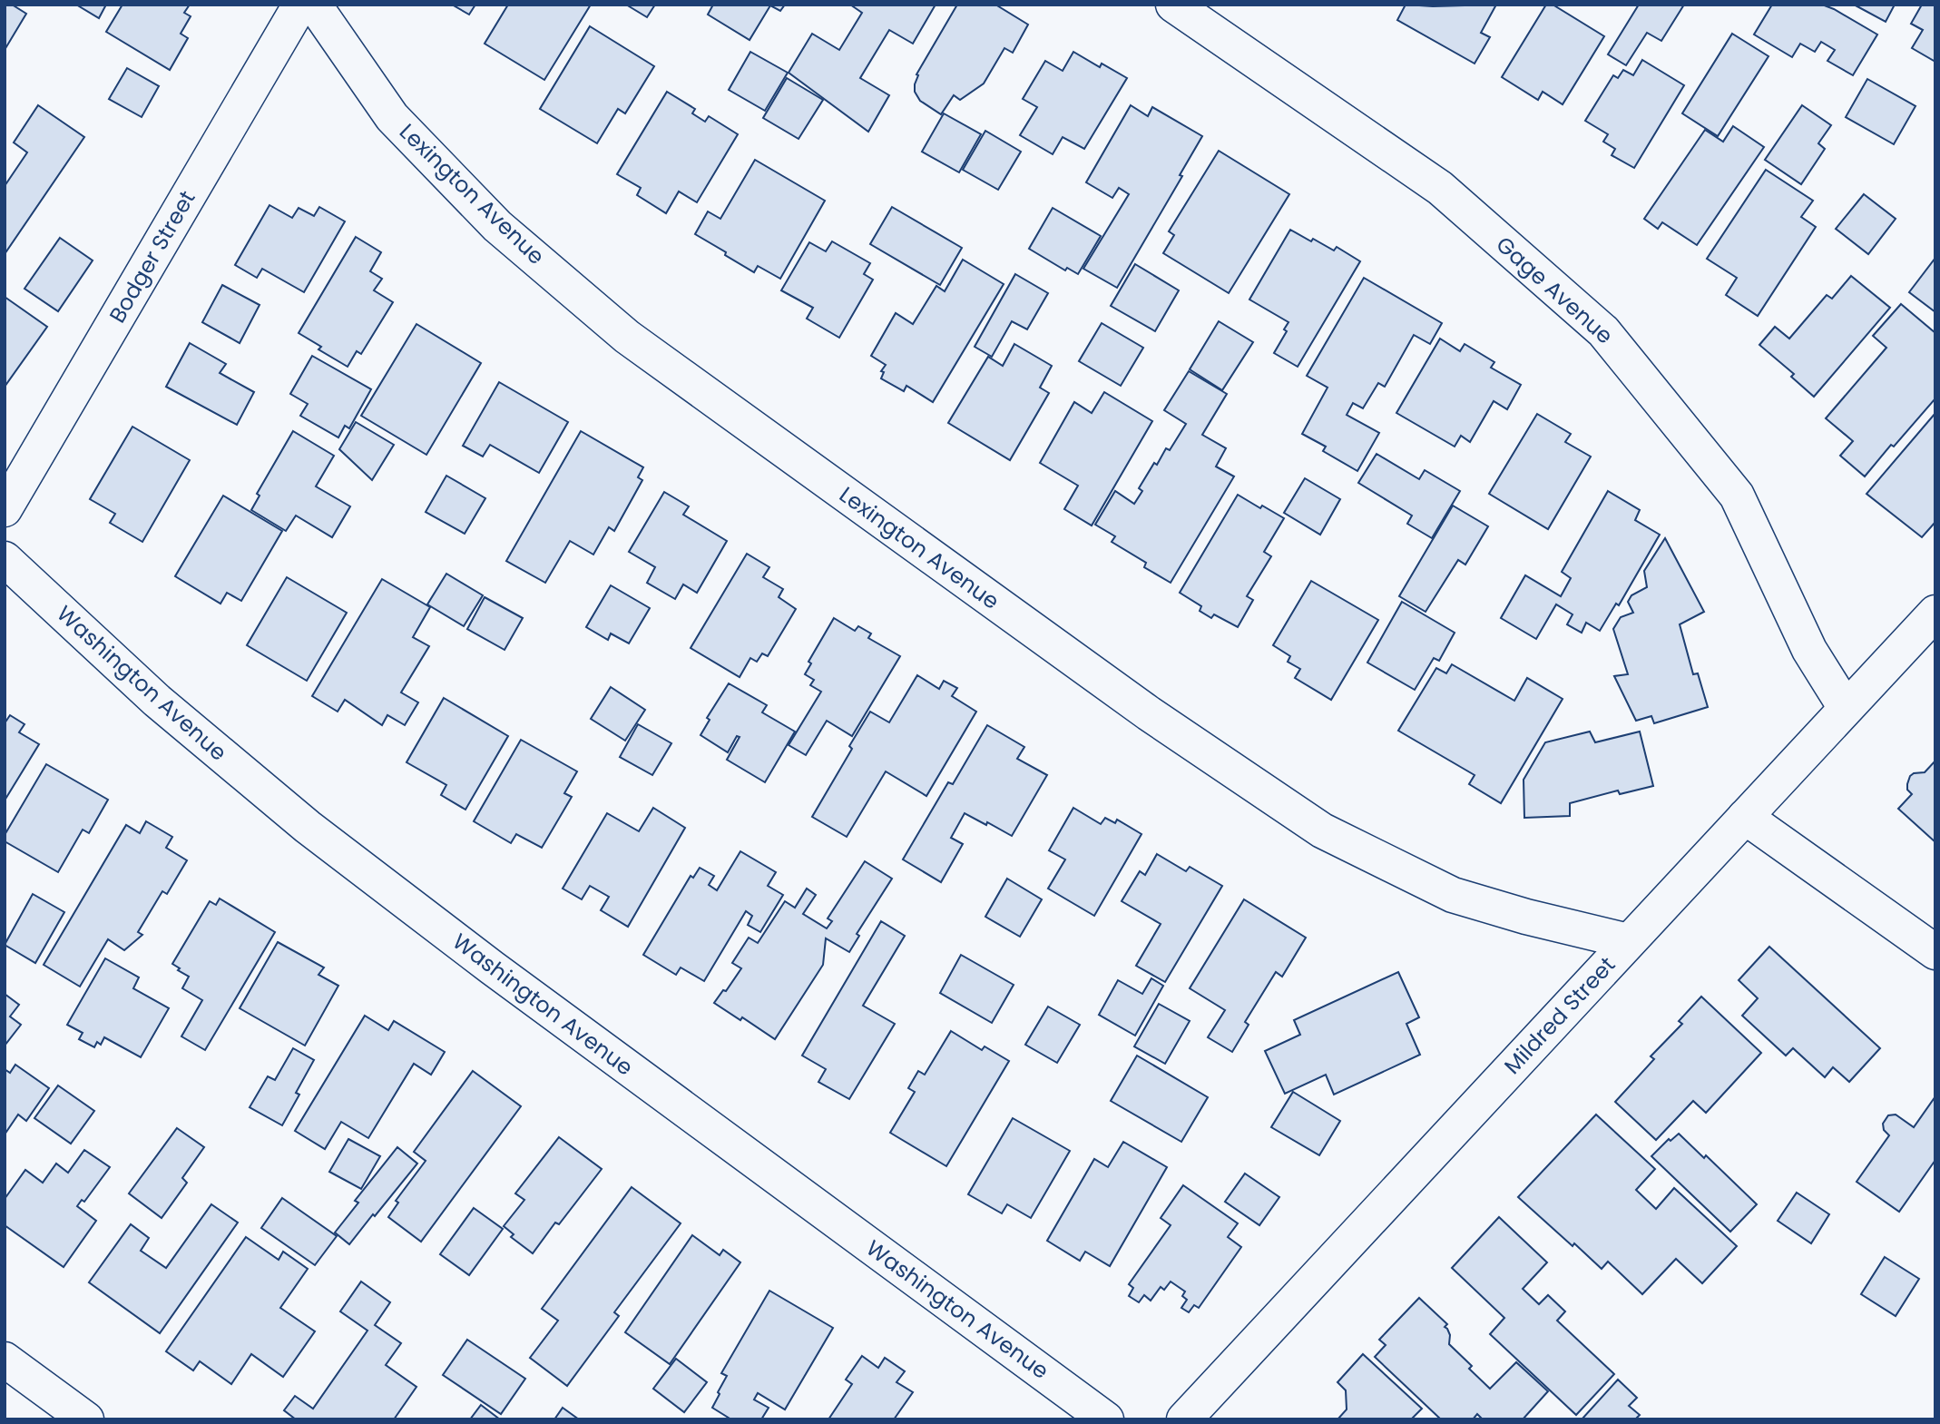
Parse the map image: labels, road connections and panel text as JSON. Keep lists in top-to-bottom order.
{
  "streets": {
    "street": [
      "Lexington Avenue",
      "Bodger Street",
      "Gage Avenue",
      "Washington Avenue",
      "Mildred Street"
    ]
  },
  "crossings": [
    ["Lexington Avenue", "Mildred Street"],
    ["Gage Avenue", "Mildred Street"]
  ]
}
